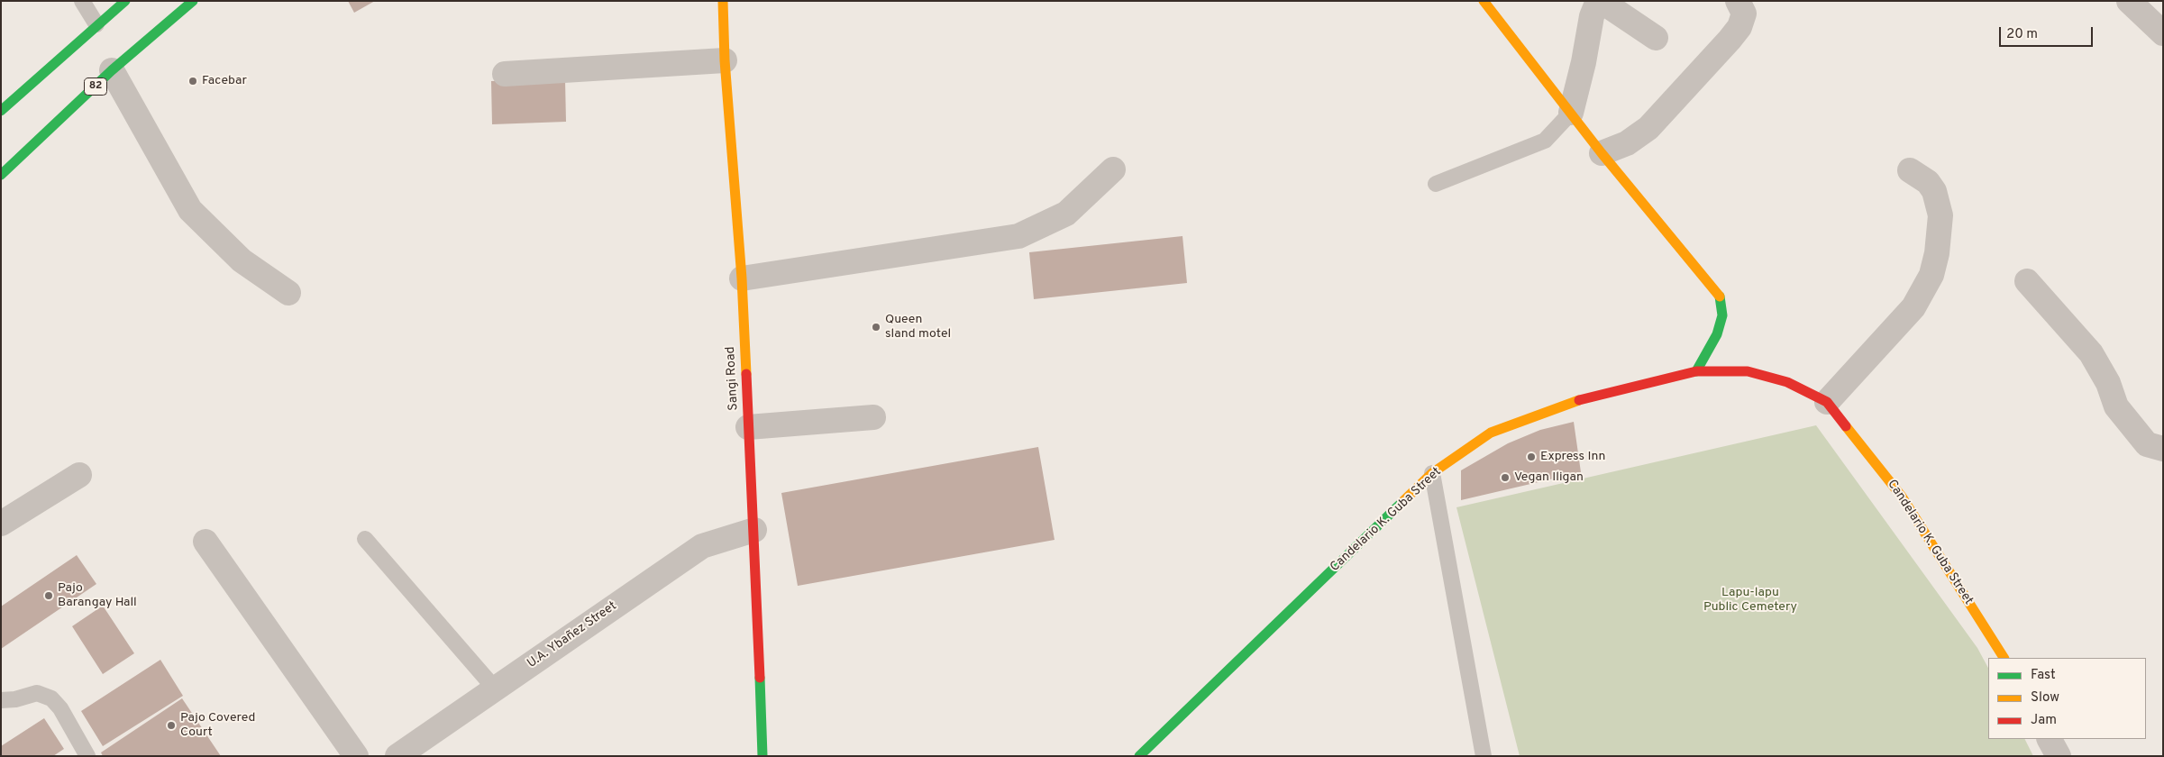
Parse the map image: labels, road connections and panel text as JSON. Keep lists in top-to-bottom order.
{
  "streets": {
    "street": [
      "82",
      "Sangi Road",
      "Candelario K. Guba Street",
      "U.A. Ybañez Street"
    ]
  },
  "crossings": [
    ["Sangi Road", "U.A. Ybañez Street"]
  ],
  "parks": ["Lapu-lapu Public Cemetery"],
  "places": [
    "Facebar",
    "Queen sland motel",
    "Express Inn",
    "Vegan Iligan",
    "Pajo Barangay Hall",
    "Pajo Covered Court"
  ],
  "legend": ["Fast", "Slow", "Jam"],
  "scale_bar": "20 m"
}
